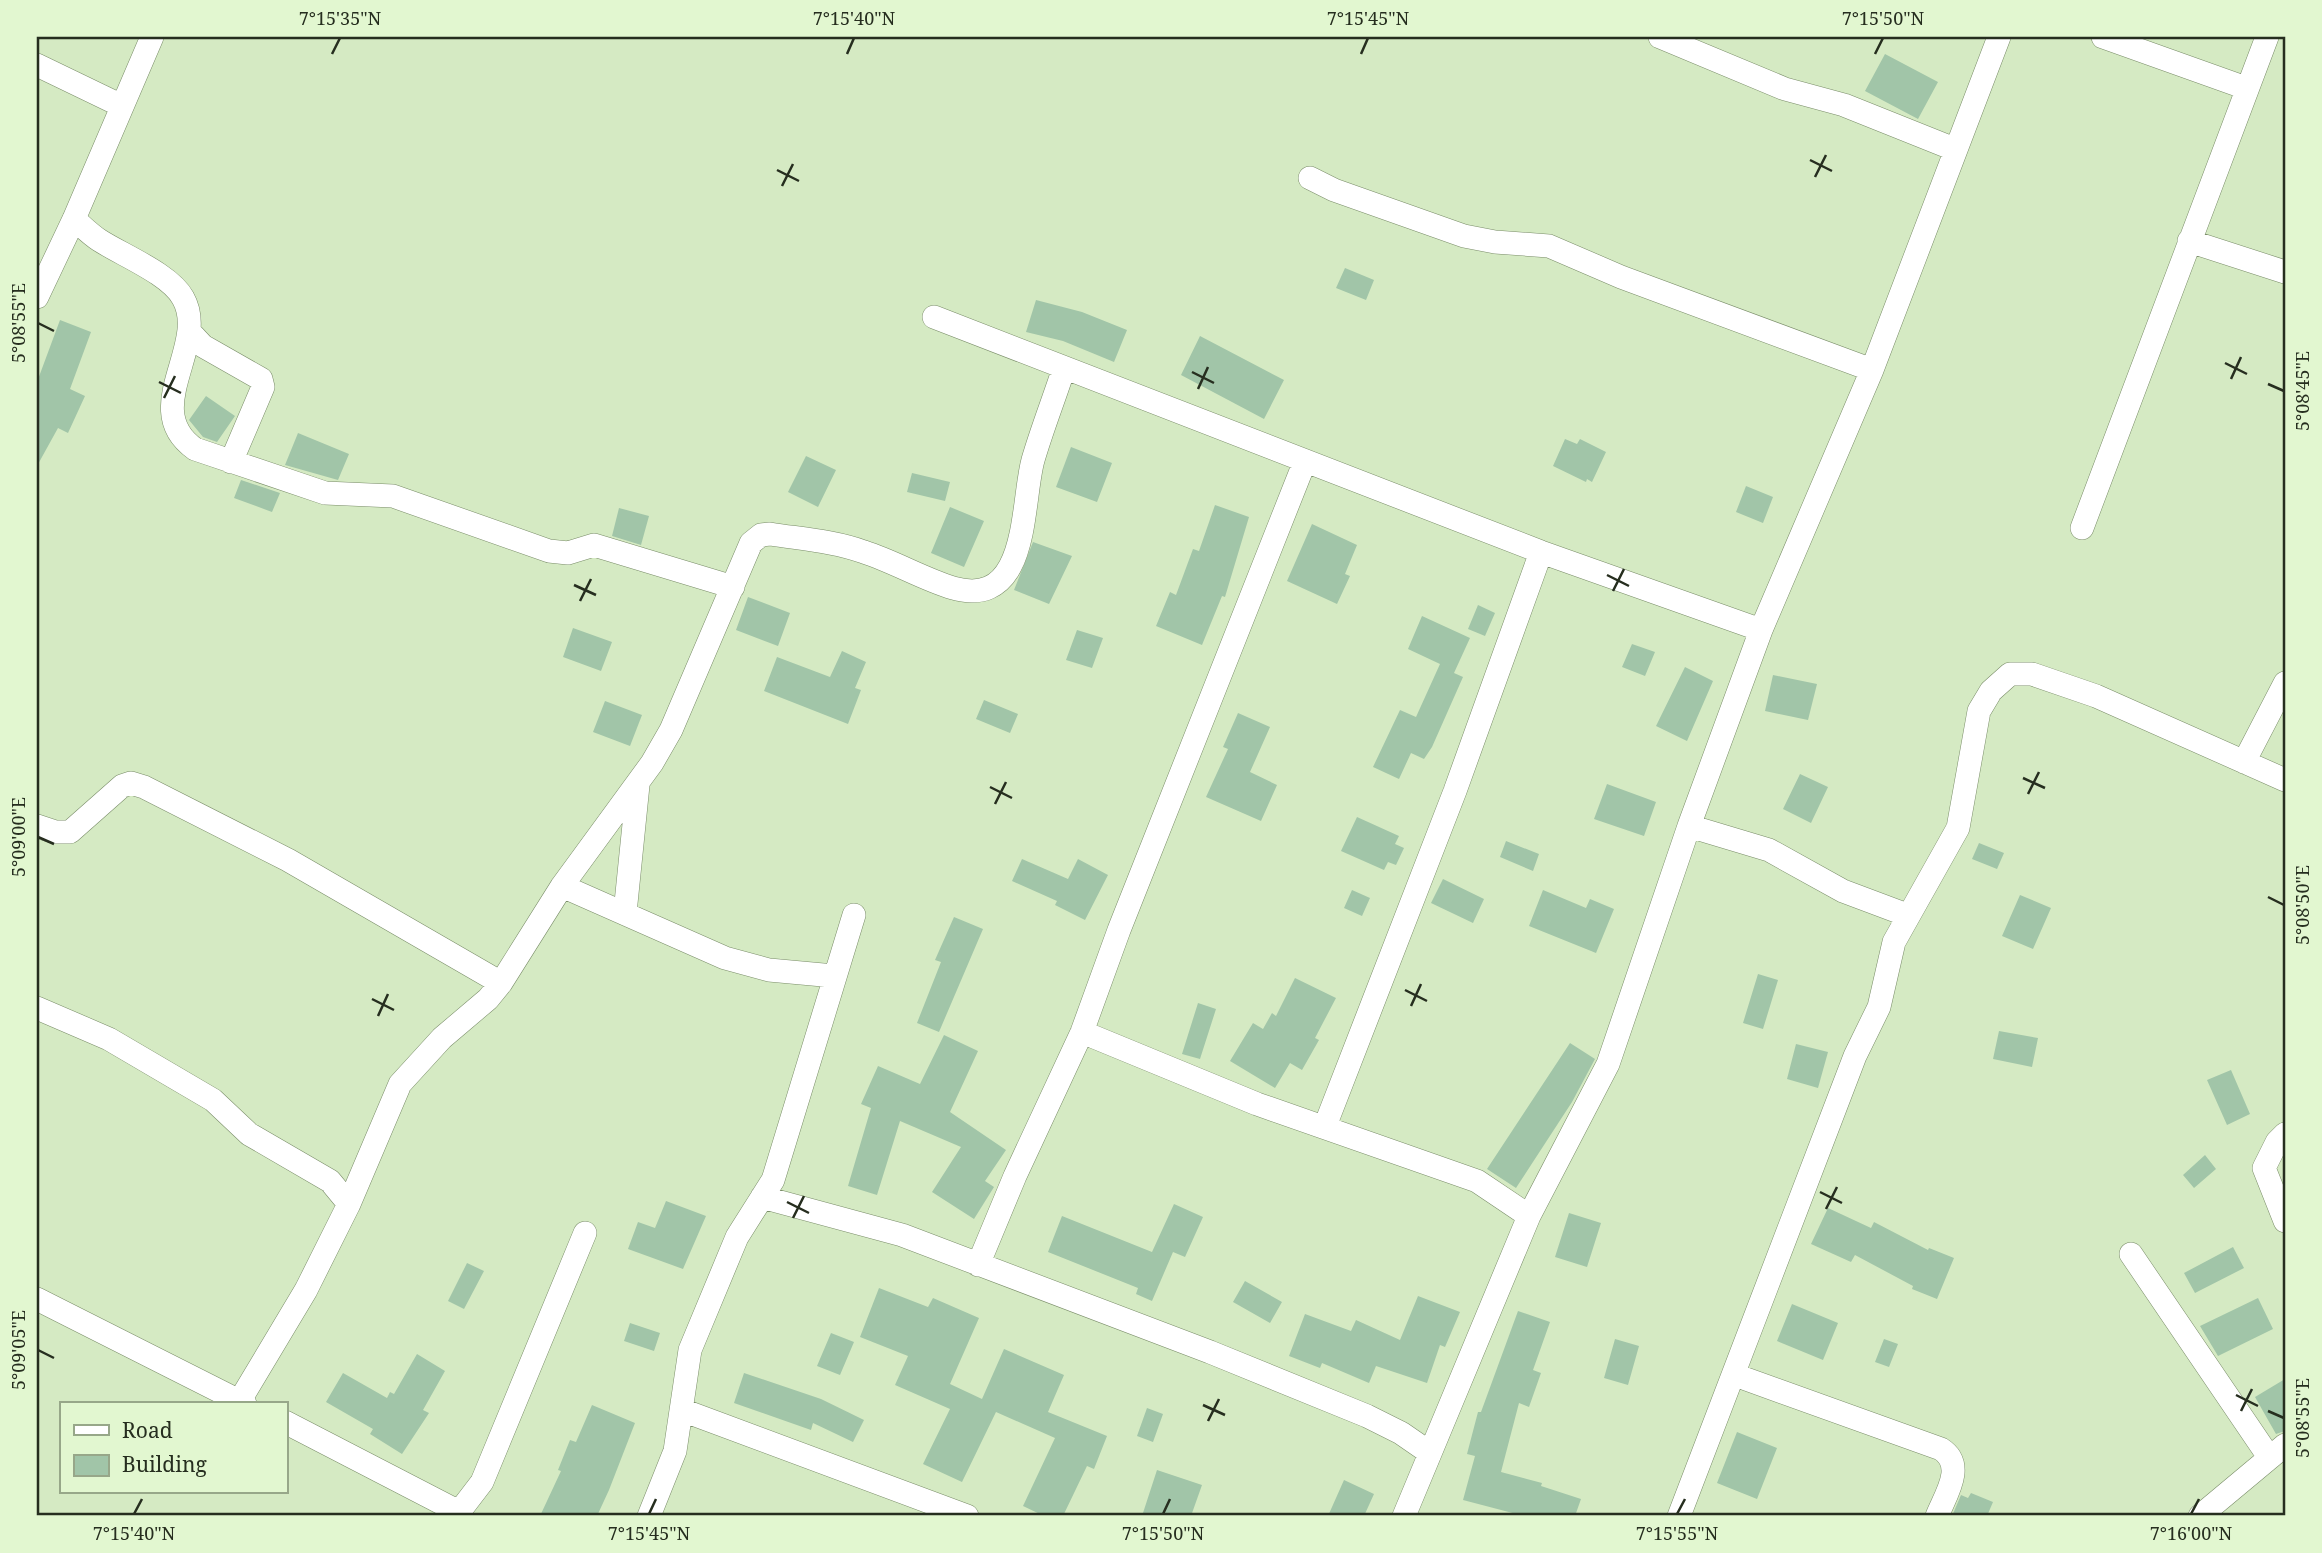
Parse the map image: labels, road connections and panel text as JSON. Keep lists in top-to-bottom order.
{
  "legend": ["Road", "Building"],
  "coordinates": [
    "7°15'35\"N",
    "7°15'40\"N",
    "7°15'45\"N",
    "7°15'50\"N",
    "5°08'55\"E",
    "5°08'45\"E",
    "5°09'00\"E",
    "5°08'50\"E",
    "5°09'05\"E",
    "7°15'55\"N",
    "7°16'00\"N"
  ]
}
